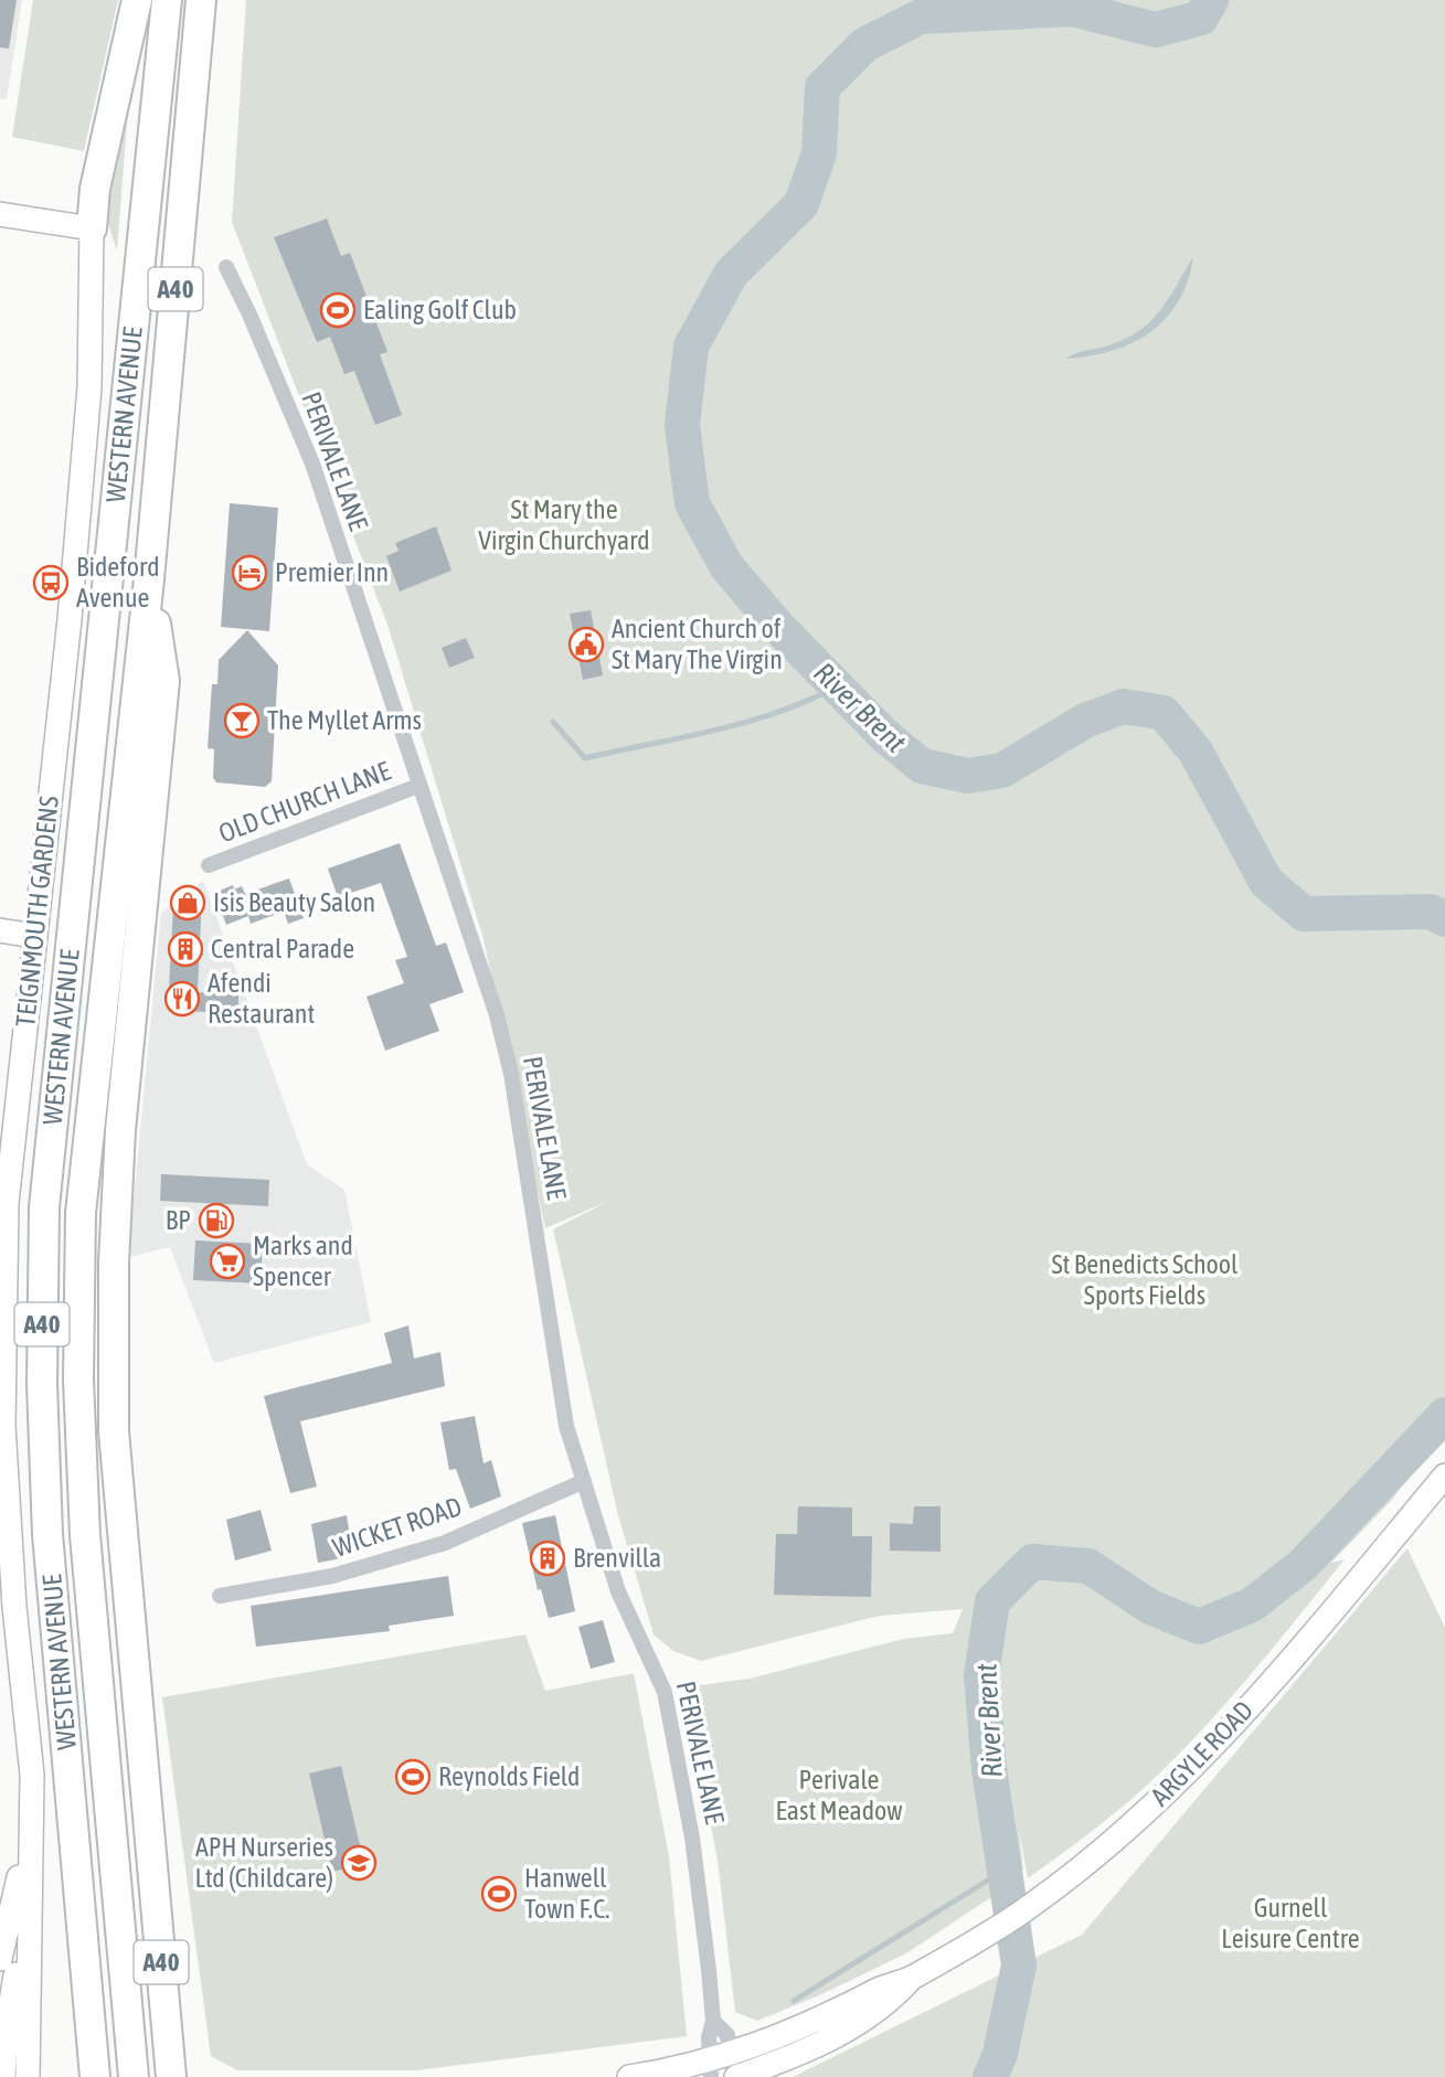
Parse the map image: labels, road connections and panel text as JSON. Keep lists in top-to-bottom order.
{
  "streets": {
    "highway": ["A40", "WESTERN AVENUE"],
    "main road": ["TEIGNMOUTH GARDENS", "ARGYLE ROAD"],
    "street": ["PERIVALE LANE", "OLD CHURCH LANE", "WICKET ROAD"]
  },
  "crossings": [
    ["A40", "WESTERN AVENUE"],
    ["PERIVALE LANE", "OLD CHURCH LANE"],
    ["PERIVALE LANE", "WICKET ROAD"],
    ["PERIVALE LANE", "ARGYLE ROAD"]
  ],
  "water": ["River Brent"],
  "parks": [
    "St Mary the Virgin Churchyard",
    "St Benedicts School Sports Fields",
    "Perivale East Meadow",
    "Gurnell Leisure Centre"
  ],
  "places": {
    "sports": ["Ealing Golf Club", "Reynolds Field", "Hanwell Town F.C."],
    "hotel": ["Premier Inn"],
    "bus stop": ["Bideford Avenue"],
    "public building": ["Ancient Church of St Mary The Virgin"],
    "bar": ["The Myllet Arms"],
    "shop": ["Isis Beauty Salon"],
    "building": ["Central Parade", "Brenvilla"],
    "restaurant": ["Afendi Restaurant"],
    "fuel station": ["BP"],
    "supermarket": ["Marks and Spencer"],
    "school or university": ["APH Nurseries Ltd (Childcare)"]
  }
}
